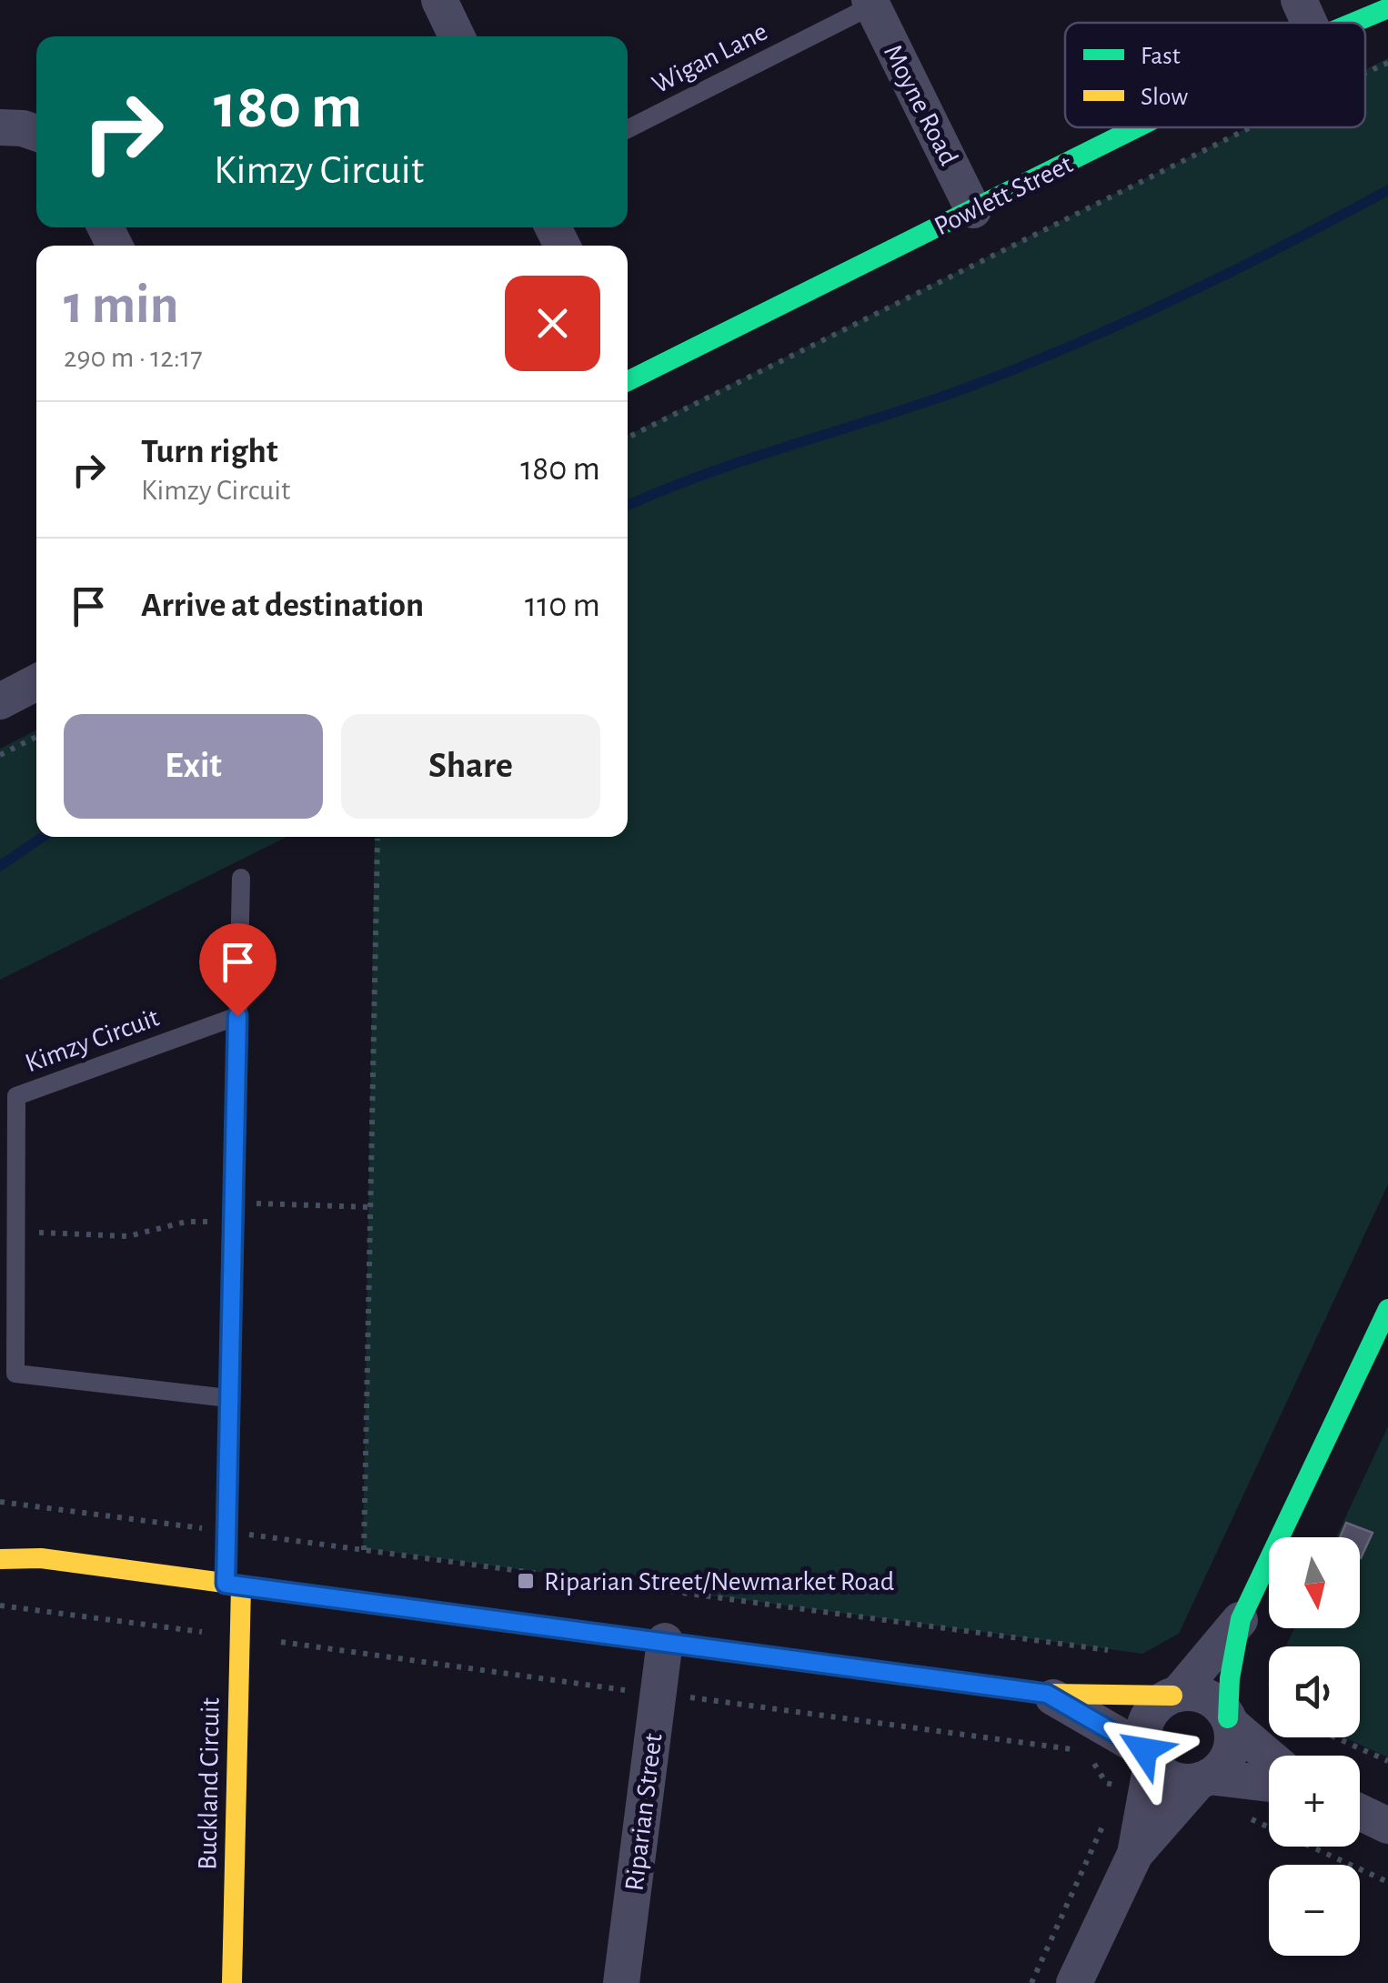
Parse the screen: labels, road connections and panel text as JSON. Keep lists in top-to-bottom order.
{
  "streets": {
    "street": [
      "Moyne Road",
      "Powlett Street",
      "Buckland Circuit",
      "Riparian Street"
    ],
    "lane": ["Wigan Lane", "Kimzy Circuit"]
  },
  "crossings": [
    ["Wigan Lane", "Moyne Road"],
    ["Moyne Road", "Powlett Street"]
  ],
  "places": {
    "transit": ["Riparian Street/Newmarket Road"]
  },
  "legend": ["Fast", "Slow"],
  "north": "bottom",
  "page": {
    "turn": ["180 m", "Kimzy Circuit"],
    "heading": ["1 min", "290 m · 12:17"],
    "list": [
      {
        "name": "Turn right",
        "note": "Kimzy Circuit",
        "value": "180 m"
      },
      {
        "name": "Arrive at destination",
        "value": "110 m"
      }
    ],
    "buttons": ["Exit", "Share"],
    "map_buttons": ["+", "−"]
  }
}
